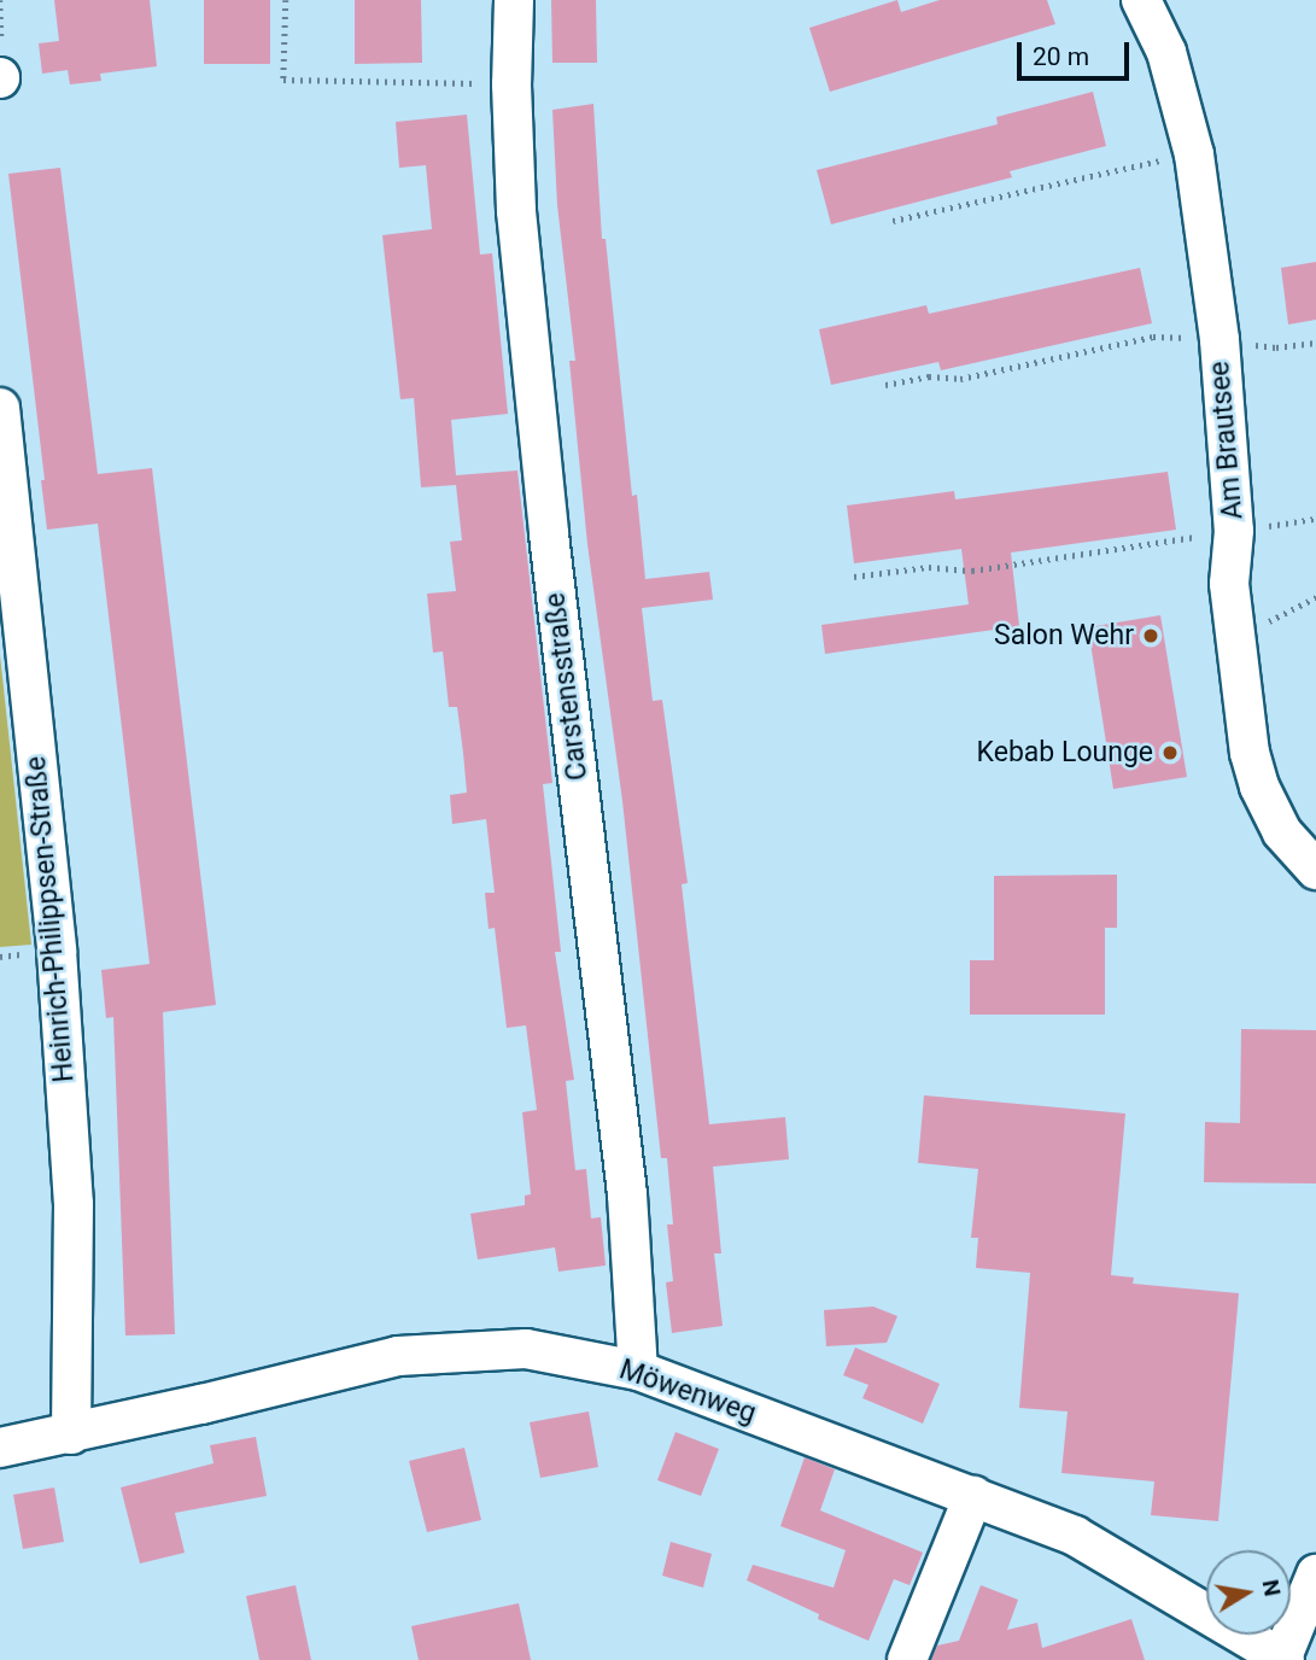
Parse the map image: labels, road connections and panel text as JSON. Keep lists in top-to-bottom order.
{
  "streets": {
    "street": [
      "Am Brautsee",
      "Carstensstraße",
      "Heinrich-Philippsen-Straße",
      "Möwenweg"
    ]
  },
  "crossings": [
    ["Carstensstraße", "Möwenweg"],
    ["Heinrich-Philippsen-Straße", "Möwenweg"]
  ],
  "places": ["Salon Wehr", "Kebab Lounge"],
  "scale_bar": "20 m",
  "north": "right"
}
